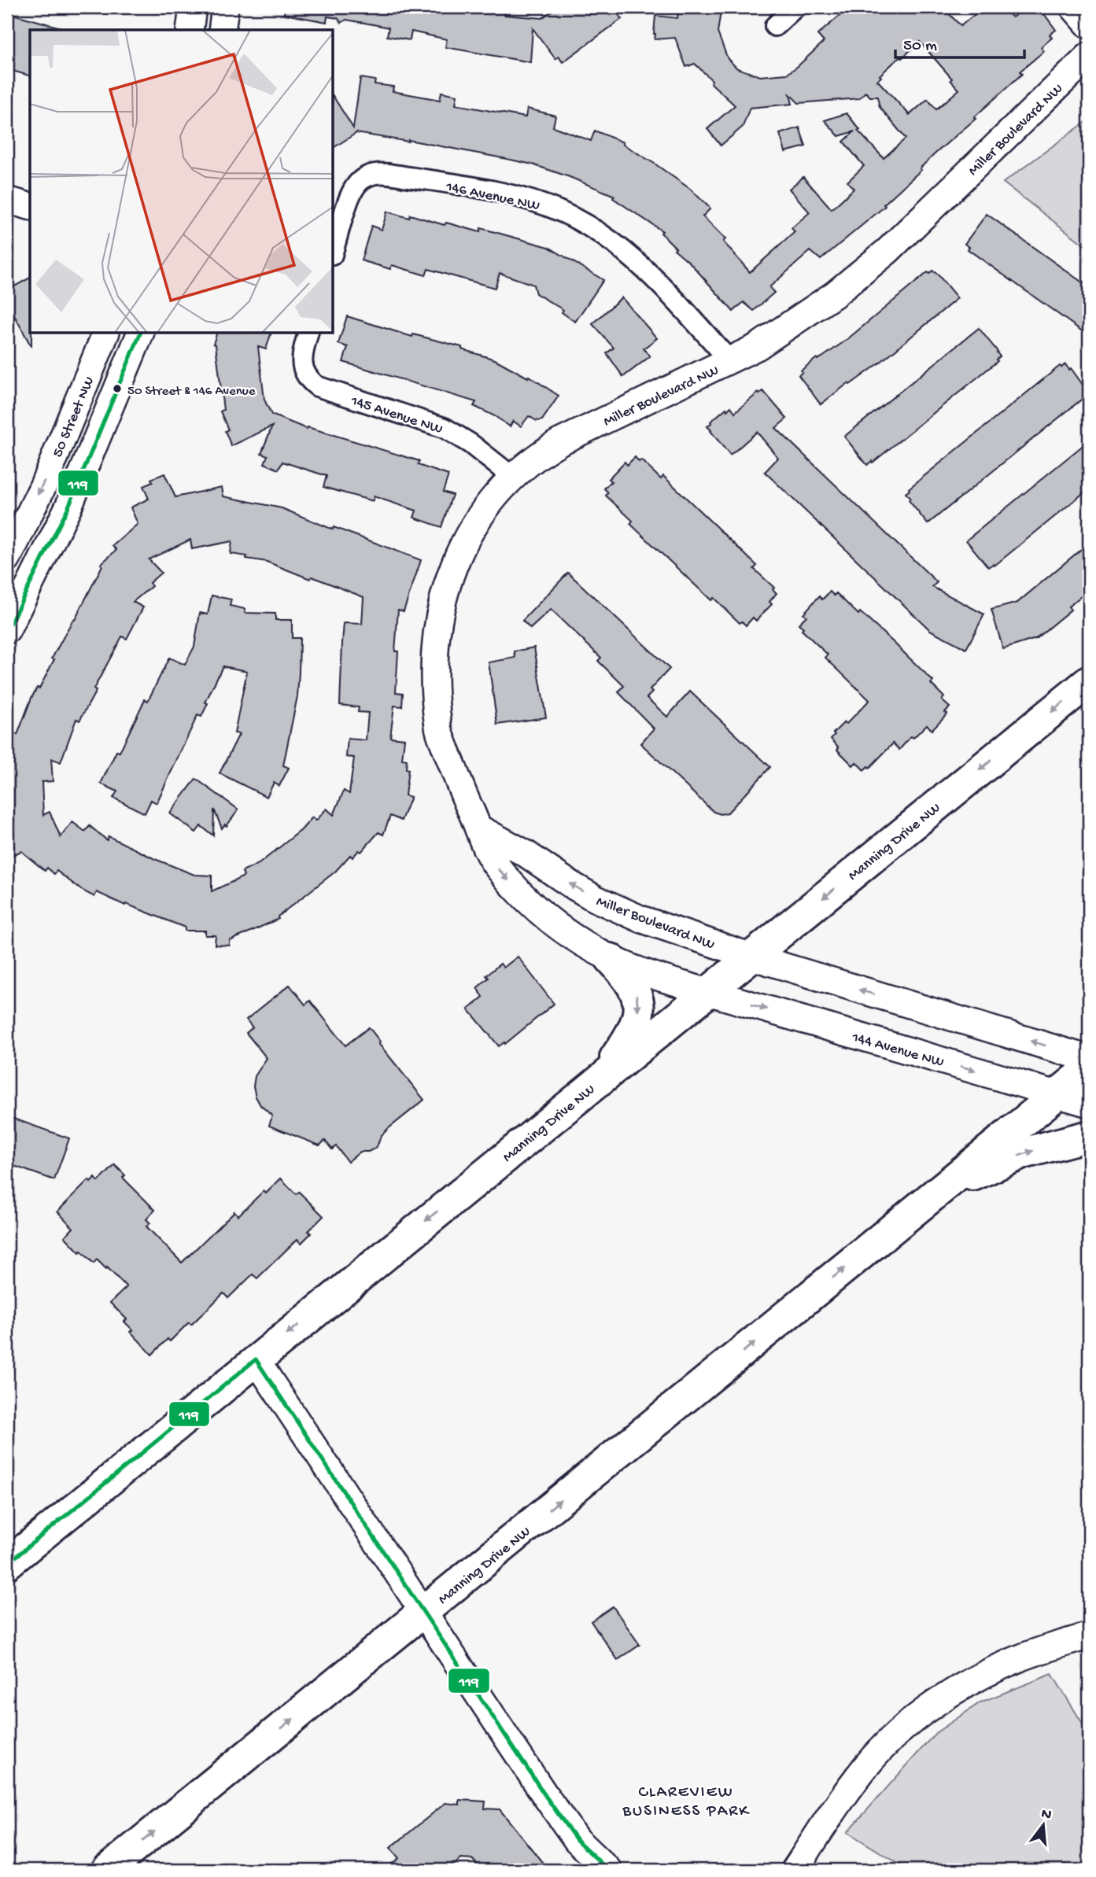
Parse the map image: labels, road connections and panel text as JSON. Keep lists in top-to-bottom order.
{
  "streets": {
    "main road": ["Manning Drive NW"],
    "street": [
      "Miller Boulevard NW",
      "146 Avenue NW",
      "145 Avenue NW",
      "50 Street NW",
      "144 Avenue NW"
    ]
  },
  "crossings": [
    ["Miller Boulevard NW", "146 Avenue NW"],
    ["Miller Boulevard NW", "145 Avenue NW"],
    ["Miller Boulevard NW", "Manning Drive NW"],
    ["Miller Boulevard NW", "144 Avenue NW"],
    ["Manning Drive NW", "144 Avenue NW"]
  ],
  "districts": ["CLAREVIEW BUSINESS PARK"],
  "places": ["50 Street & 146 Avenue"],
  "lines": ["transit line 119"],
  "scale_bar": "50 m",
  "north": "top"
}
